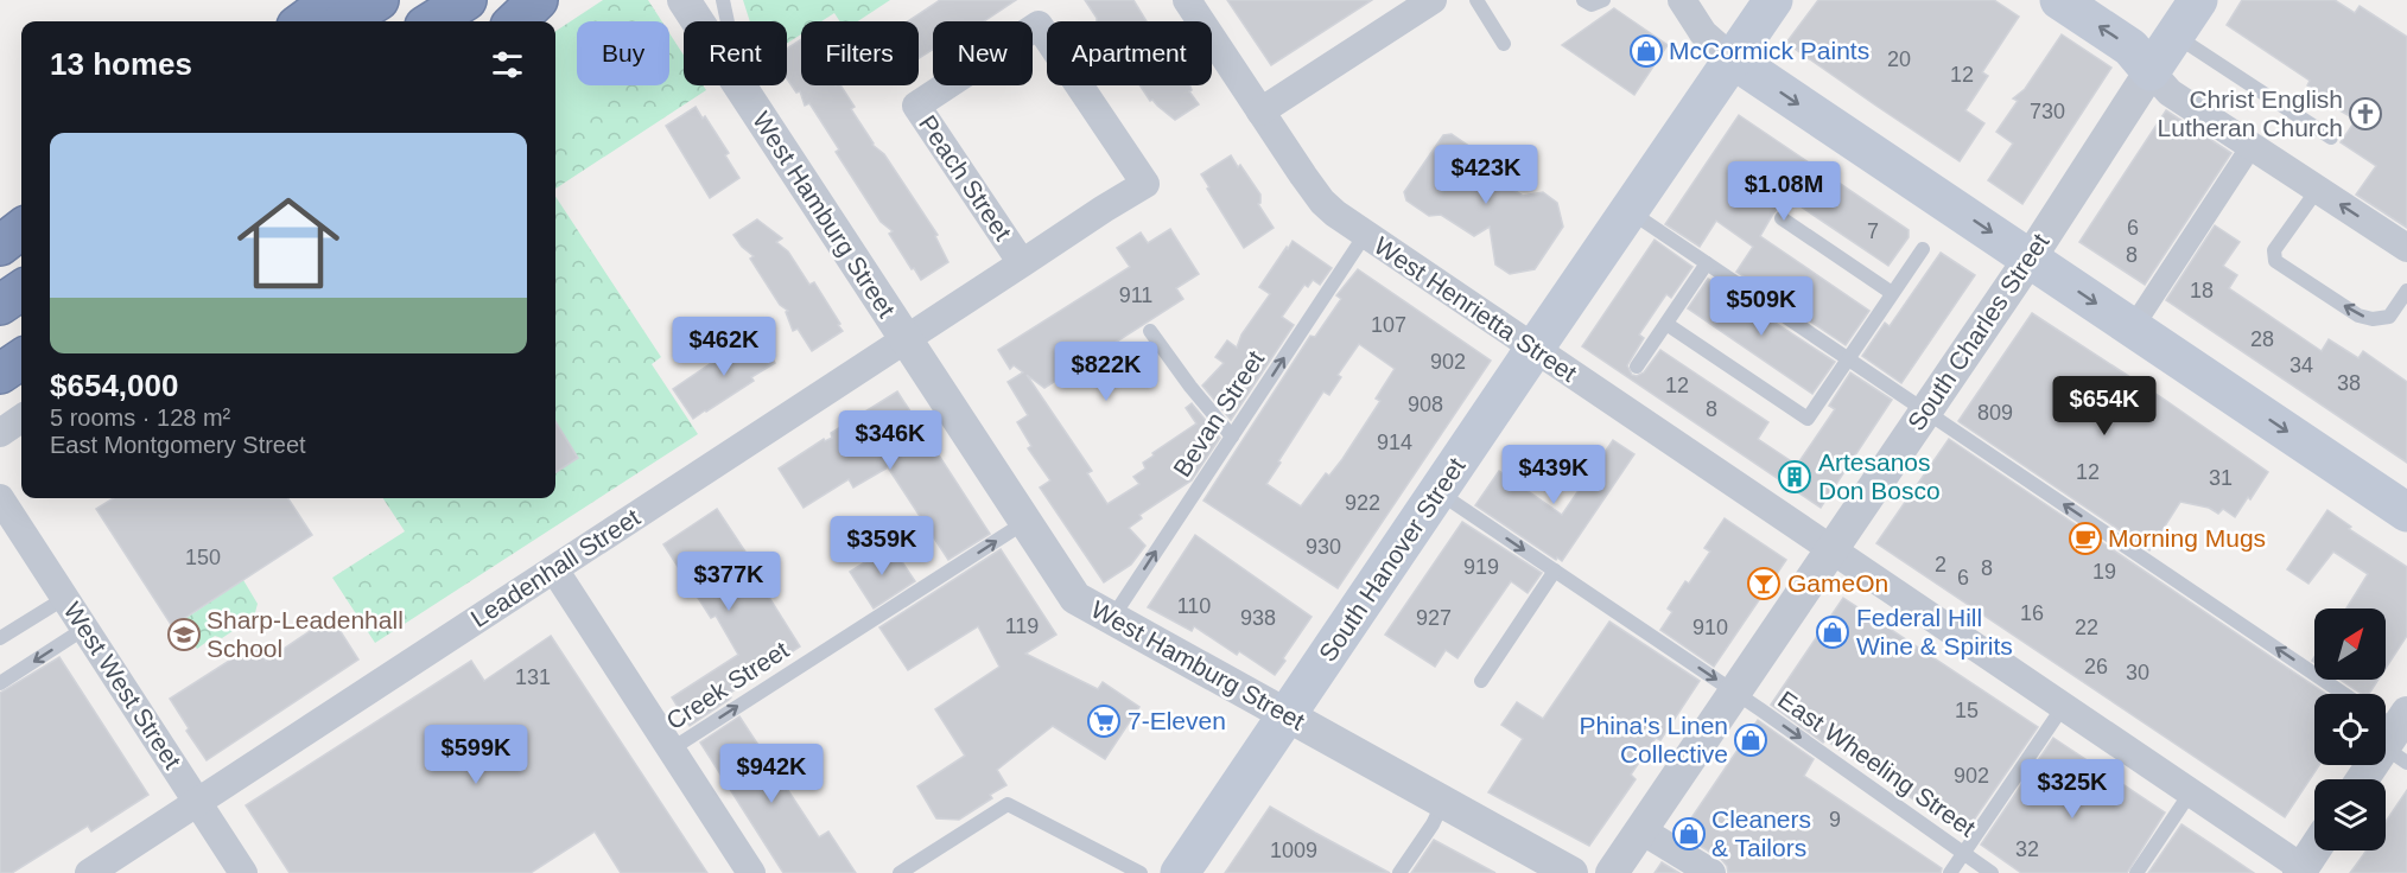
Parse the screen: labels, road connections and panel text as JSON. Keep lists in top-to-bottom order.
{
  "streets": {
    "main road": ["South Charles Street", "South Hanover Street"],
    "street": [
      "Peach Street",
      "West Hamburg Street",
      "West Henrietta Street",
      "Leadenhall Street",
      "West West Street"
    ],
    "lane": ["Bevan Street", "Creek Street", "East Wheeling Street"]
  },
  "crossings": [
    ["Peach Street", "Leadenhall Street"],
    ["West Hamburg Street", "Bevan Street"],
    ["West Hamburg Street", "South Hanover Street"],
    ["West Hamburg Street", "Leadenhall Street"],
    ["West Hamburg Street", "Creek Street"],
    ["West Henrietta Street", "South Charles Street"],
    ["West Henrietta Street", "Bevan Street"],
    ["West Henrietta Street", "South Hanover Street"],
    ["South Charles Street", "East Wheeling Street"],
    ["South Hanover Street", "East Wheeling Street"],
    ["Leadenhall Street", "West West Street"]
  ],
  "one_way": ["Bevan Street", "Creek Street", "East Wheeling Street"],
  "places": {
    "shop": [
      "McCormick Paints",
      "Federal Hill Wine & Spirits",
      "Phina's Linen Collective",
      "Cleaners & Tailors"
    ],
    "church": ["Christ English Lutheran Church"],
    "building": ["Artesanos Don Bosco"],
    "cafe": ["Morning Mugs"],
    "bar": ["GameOn"],
    "school or university": ["Sharp-Leadenhall School"],
    "supermarket": ["7-Eleven"]
  },
  "house_numbers": [
    "20",
    "12",
    "730",
    "6",
    "7",
    "8",
    "18",
    "911",
    "107",
    "28",
    "902",
    "34",
    "38",
    "12",
    "908",
    "8",
    "809",
    "914",
    "12",
    "31",
    "922",
    "930",
    "150",
    "2",
    "919",
    "8",
    "19",
    "6",
    "110",
    "16",
    "938",
    "927",
    "119",
    "910",
    "22",
    "26",
    "30",
    "131",
    "15",
    "902",
    "9",
    "32",
    "1009"
  ],
  "north": "top right",
  "page": {
    "chip": [
      "Buy",
      "Rent",
      "Filters",
      "New",
      "Apartment"
    ],
    "heading": "13 homes",
    "list": [
      {
        "name": "$654,000",
        "note": "5 rooms · 128 m² · East Montgomery Street"
      }
    ],
    "price": [
      "$423K",
      "$1.08M",
      "$509K",
      "$462K",
      "$822K",
      "$654K",
      "$346K",
      "$439K",
      "$359K",
      "$377K",
      "$599K",
      "$942K",
      "$325K"
    ]
  }
}
